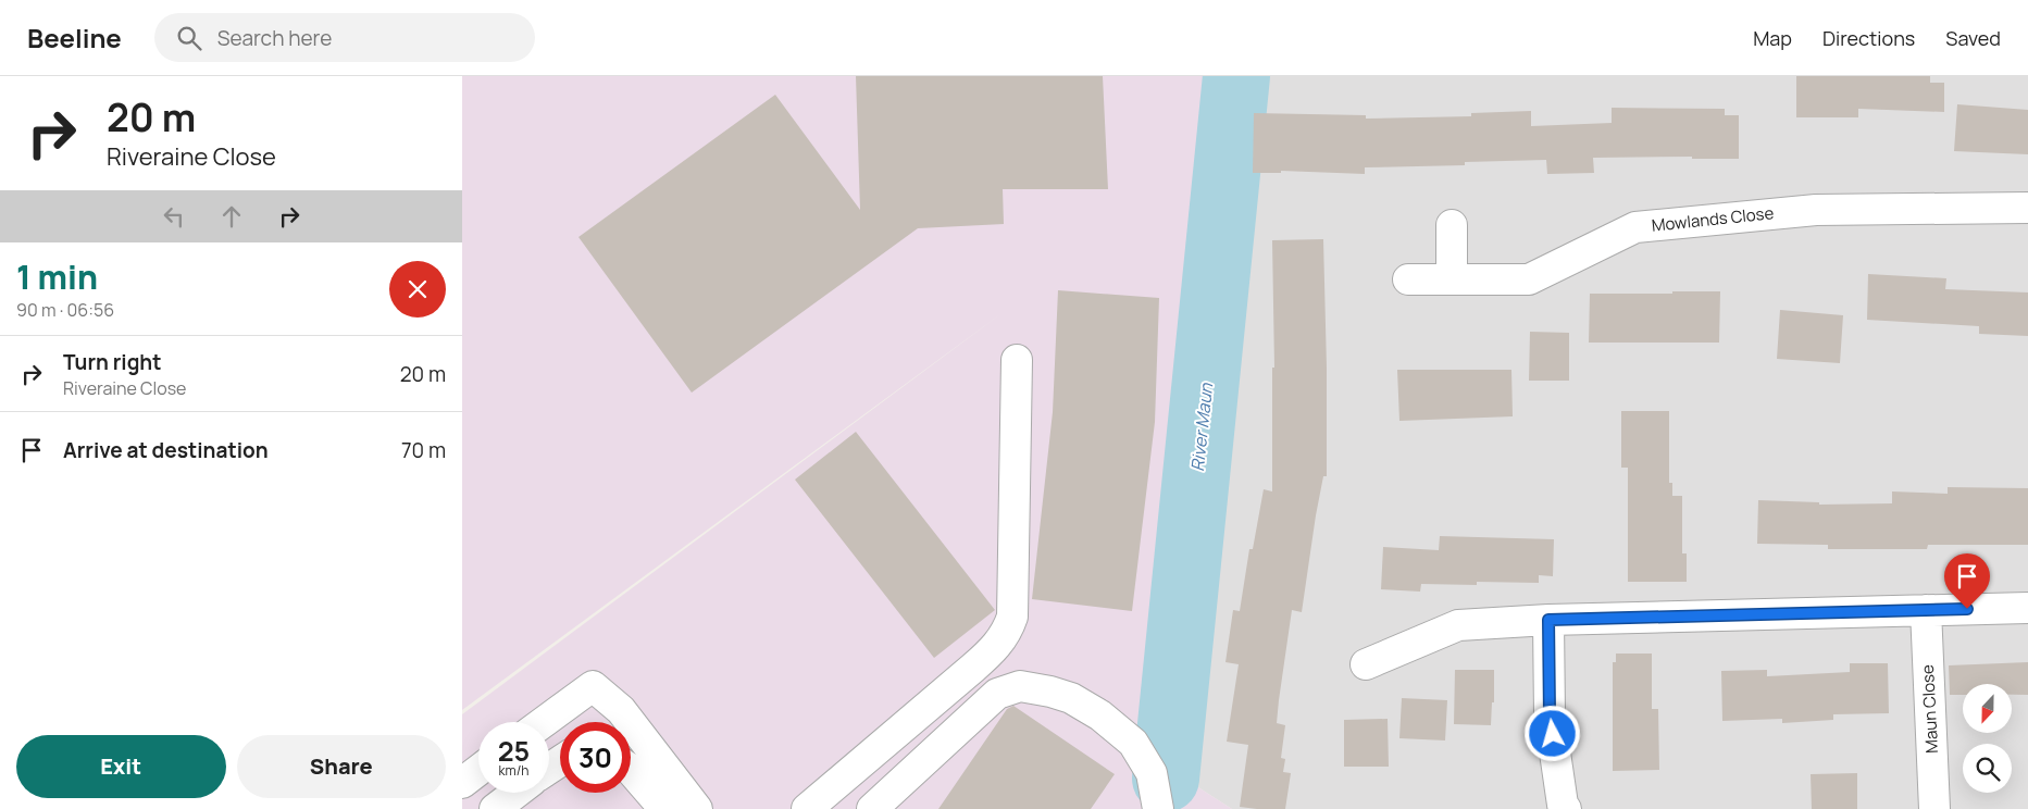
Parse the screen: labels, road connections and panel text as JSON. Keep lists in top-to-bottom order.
{
  "streets": {
    "street": ["Mowlands Close", "Maun Close"]
  },
  "water": ["River Maun"],
  "north": "bottom",
  "page": {
    "header": "Beeline",
    "search": "Search here",
    "nav": ["Map", "Directions", "Saved"],
    "turn": ["20 m", "Riveraine Close"],
    "heading": ["1 min", "90 m · 06:56"],
    "list": [
      {
        "name": "Turn right",
        "note": "Riveraine Close",
        "value": "20 m"
      },
      {
        "name": "Arrive at destination",
        "value": "70 m"
      }
    ],
    "speed": "25 km/h",
    "limit": "30",
    "buttons": ["Exit", "Share"]
  }
}
